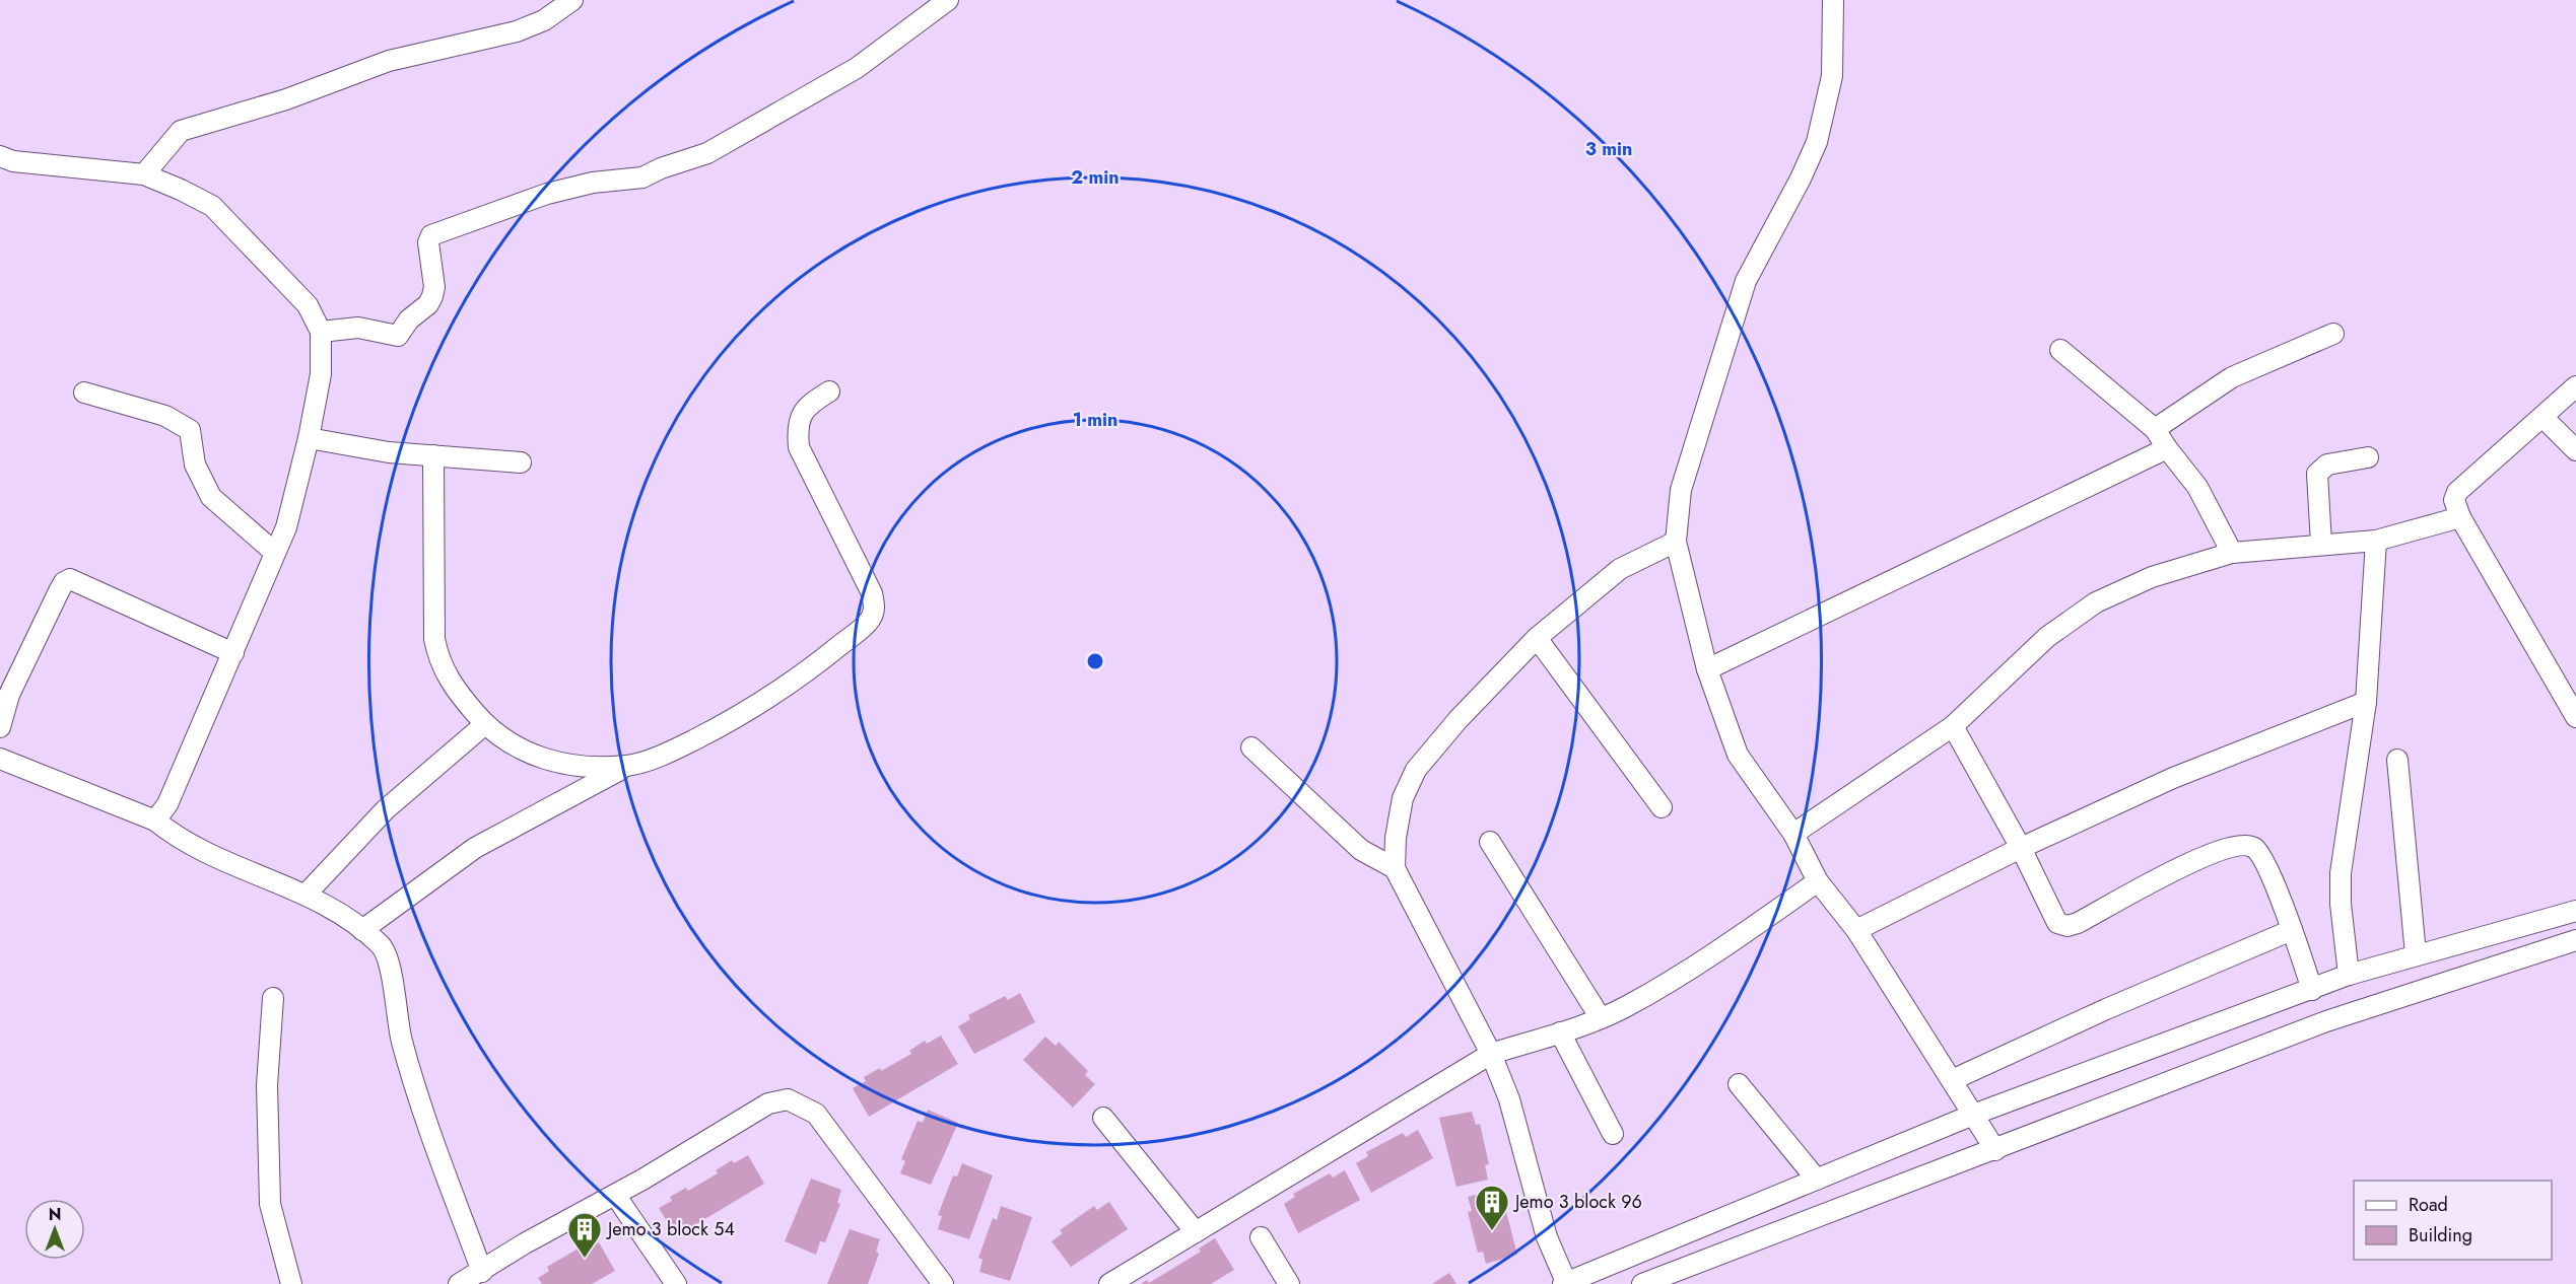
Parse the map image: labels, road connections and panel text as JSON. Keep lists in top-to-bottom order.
{
  "places": {
    "building": ["Jemo 3 block 96", "Jemo 3 block 54"]
  },
  "legend": ["Road", "Building"],
  "north": "top",
  "rings": ["3 min", "2 min", "1 min"]
}
